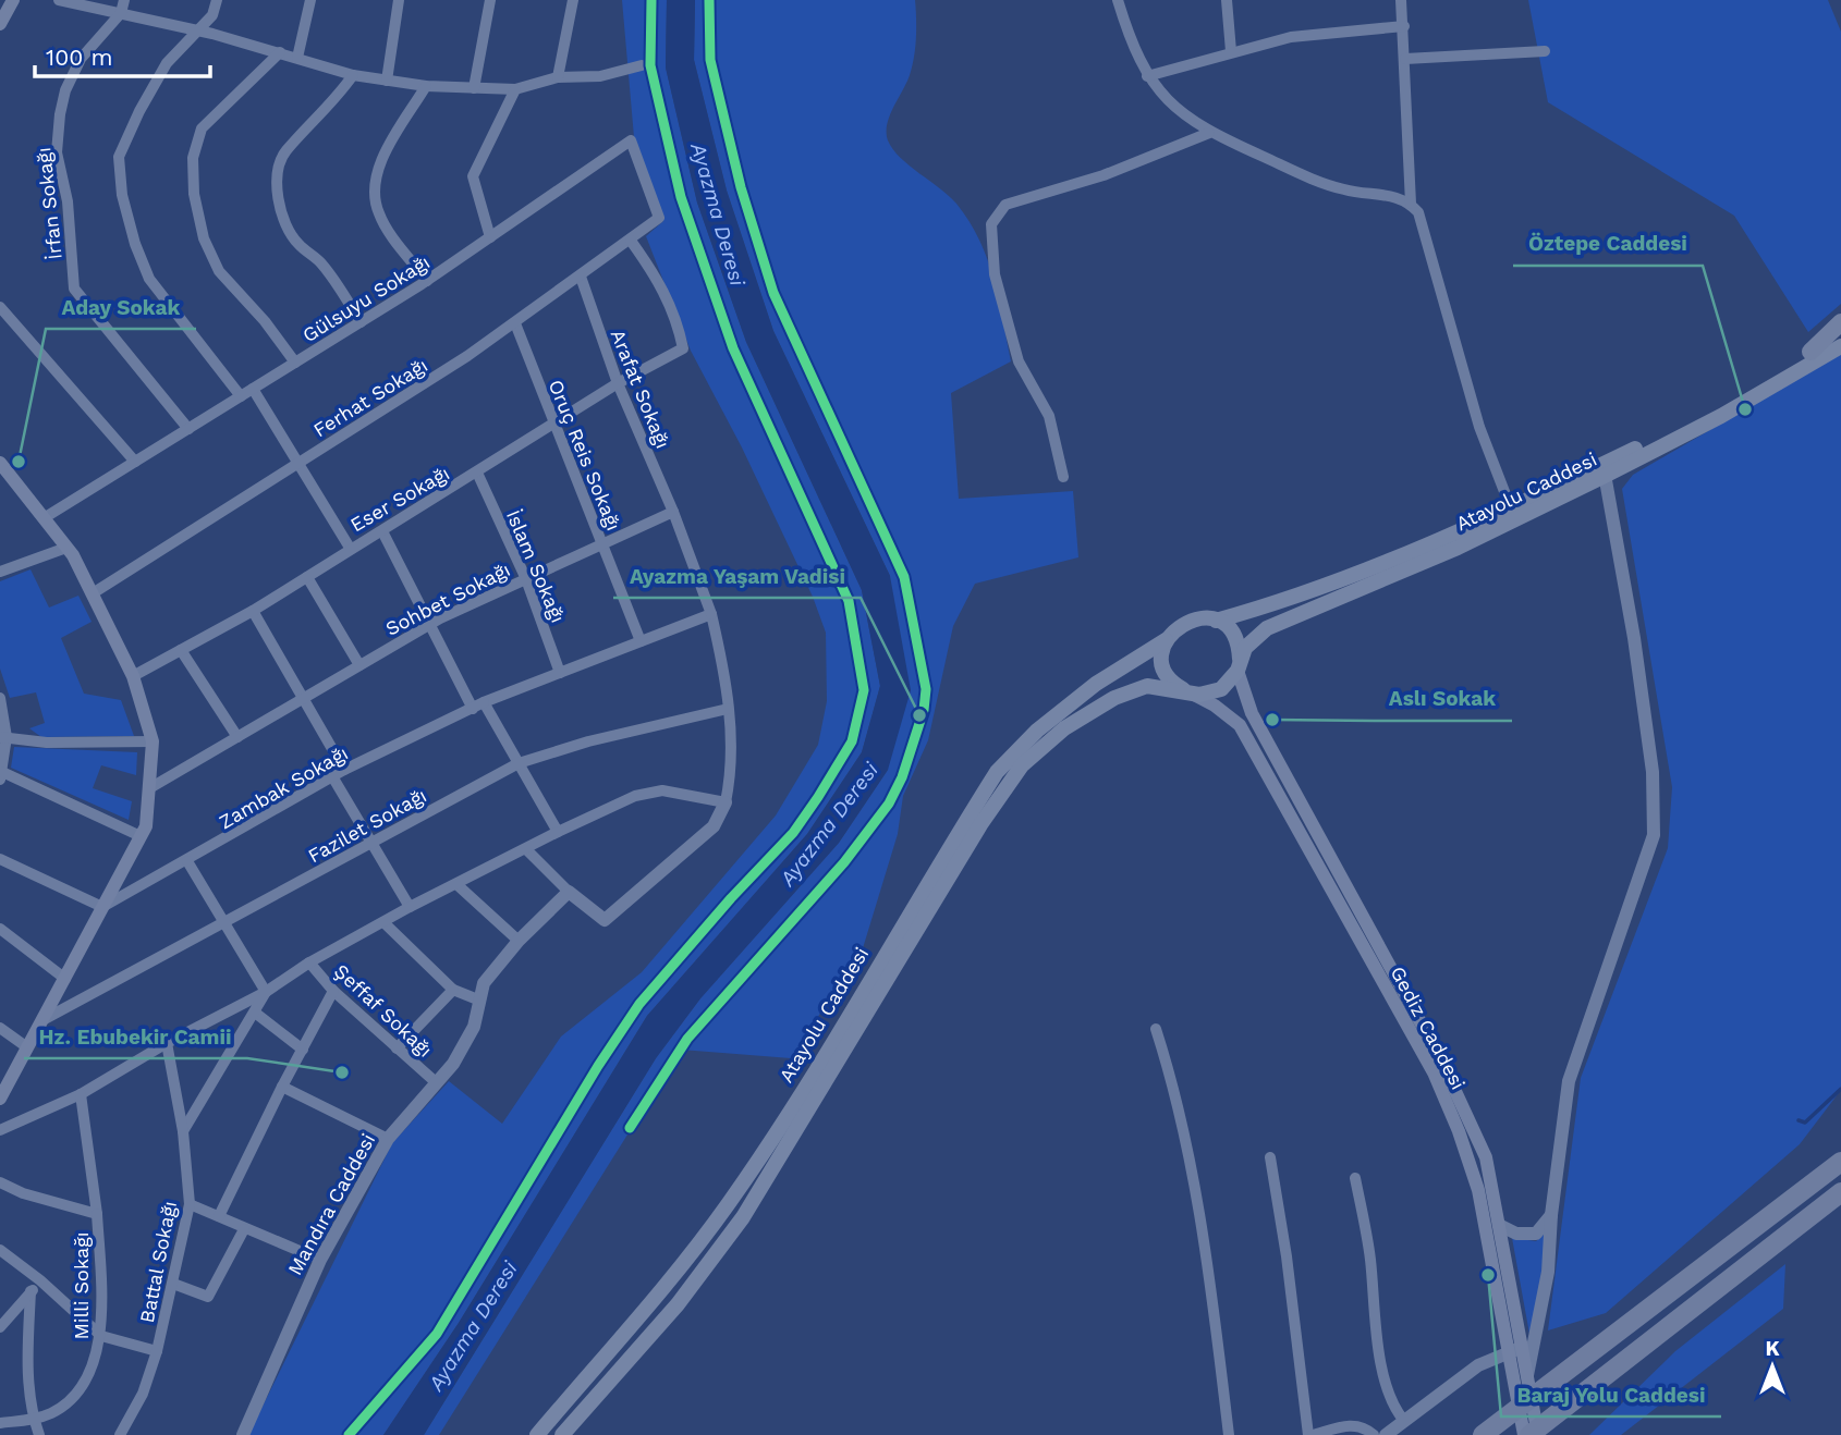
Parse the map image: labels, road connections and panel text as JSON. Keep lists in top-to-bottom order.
{
  "streets": {
    "main road": ["Atayolu Caddesi", "Gediz Caddesi"],
    "street": [
      "İrfan Sokağı",
      "Gülsuyu Sokağı",
      "Arafat Sokağı",
      "Ferhat Sokağı",
      "Oruç Reis Sokağı",
      "Eser Sokağı",
      "İslam Sokağı",
      "Sohbet Sokağı",
      "Zambak Sokağı",
      "Fazilet Sokağı",
      "Şeffaf Sokağı",
      "Mandıra Caddesi",
      "Battal Sokağı",
      "Milli Sokağı"
    ]
  },
  "crossings": [
    ["İrfan Sokağı", "Gülsuyu Sokağı"],
    ["Gülsuyu Sokağı", "Ferhat Sokağı"],
    ["Arafat Sokağı", "Ferhat Sokağı"],
    ["Arafat Sokağı", "Eser Sokağı"],
    ["Arafat Sokağı", "Sohbet Sokağı"],
    ["Ferhat Sokağı", "Oruç Reis Sokağı"],
    ["Ferhat Sokağı", "Eser Sokağı"],
    ["Oruç Reis Sokağı", "Eser Sokağı"],
    ["Oruç Reis Sokağı", "Sohbet Sokağı"],
    ["Oruç Reis Sokağı", "Zambak Sokağı"],
    ["Atayolu Caddesi", "Gediz Caddesi"],
    ["Eser Sokağı", "İslam Sokağı"],
    ["İslam Sokağı", "Sohbet Sokağı"],
    ["İslam Sokağı", "Zambak Sokağı"],
    ["Şeffaf Sokağı", "Mandıra Caddesi"]
  ],
  "water": ["Ayazma Deresi"],
  "places": [
    "Öztepe Caddesi",
    "Aday Sokak",
    "Ayazma Yaşam Vadisi",
    "Aslı Sokak",
    "Hz. Ebubekir Camii",
    "Baraj Yolu Caddesi"
  ],
  "scale_bar": "100 m",
  "north": "top"
}
